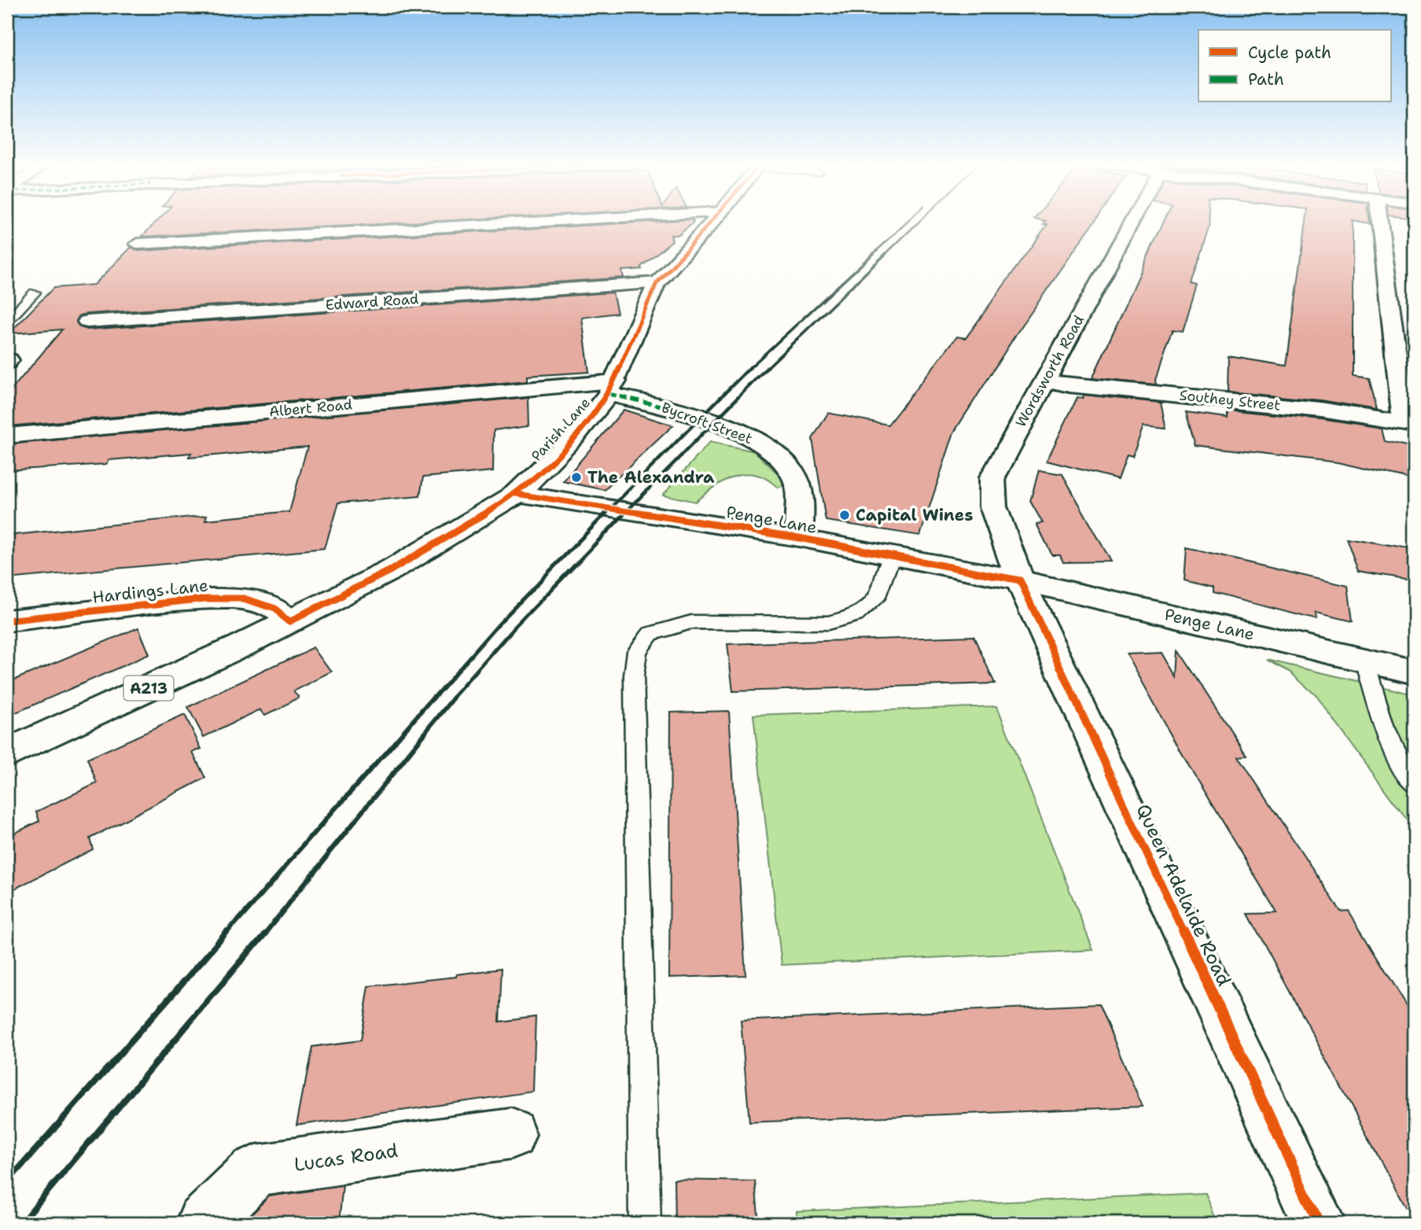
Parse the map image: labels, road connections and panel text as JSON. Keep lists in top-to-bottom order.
{
  "streets": {
    "street": [
      "Edward Road",
      "Wordsworth Road",
      "Southey Street",
      "Albert Road",
      "Bycroft Street",
      "Parish Lane",
      "Penge Lane",
      "Hardings Lane",
      "A213",
      "Queen Adelaide Road",
      "Lucas Road"
    ]
  },
  "crossings": [
    ["Edward Road", "Parish Lane"],
    ["Wordsworth Road", "Southey Street"],
    ["Wordsworth Road", "Penge Lane"],
    ["Wordsworth Road", "Queen Adelaide Road"],
    ["Albert Road", "Bycroft Street"],
    ["Albert Road", "Parish Lane"],
    ["Bycroft Street", "Parish Lane"],
    ["Bycroft Street", "Penge Lane"],
    ["Parish Lane", "Penge Lane"],
    ["Parish Lane", "Hardings Lane"],
    ["Penge Lane", "Queen Adelaide Road"]
  ],
  "places": ["The Alexandra", "Capital Wines"],
  "legend": ["Cycle path", "Path"]
}
